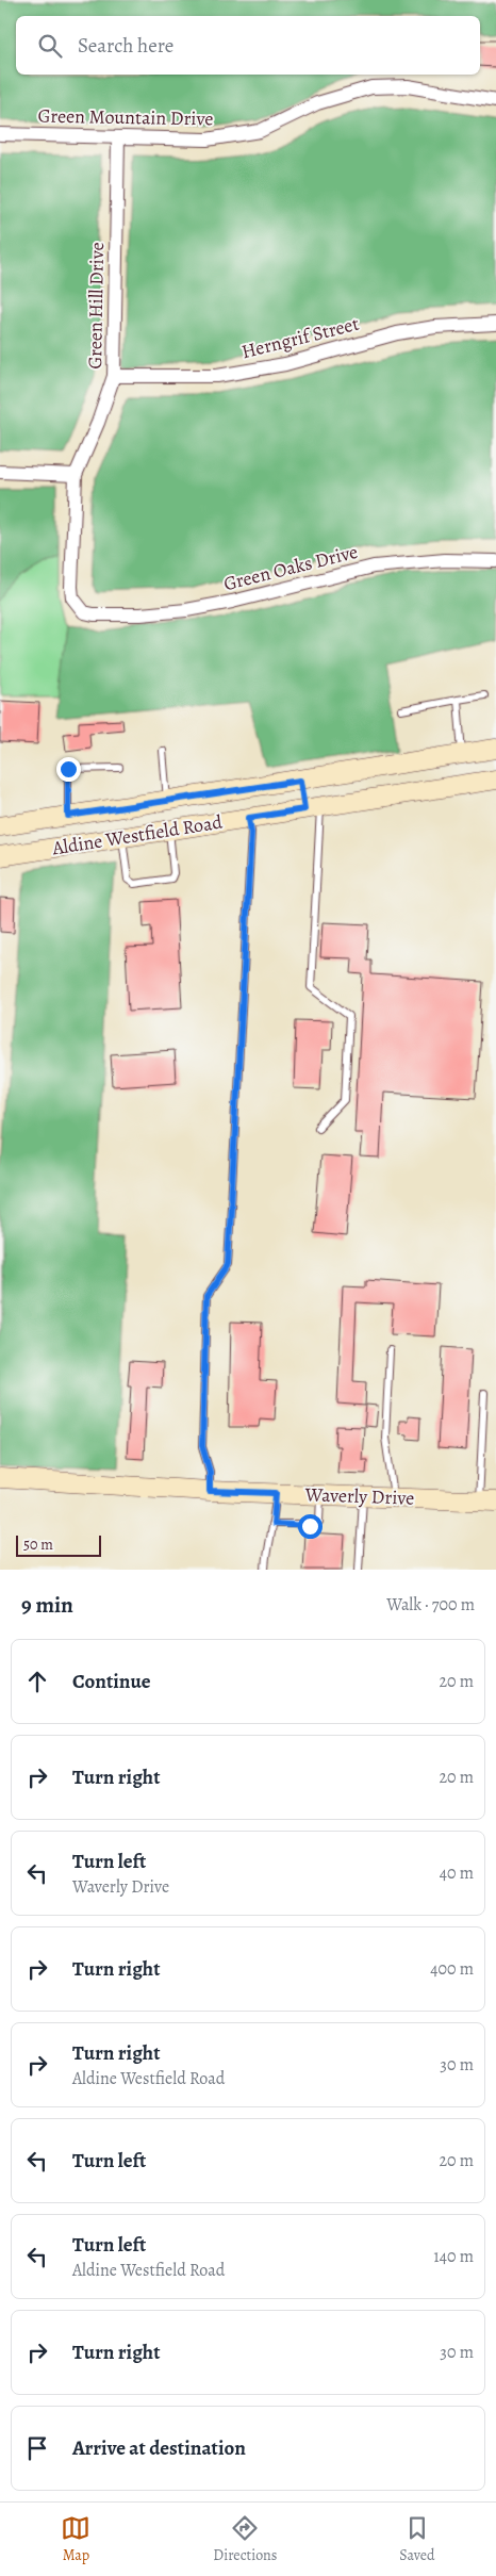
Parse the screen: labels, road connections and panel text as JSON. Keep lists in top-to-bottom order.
{
  "streets": {
    "main road": ["Aldine Westfield Road", "Waverly Drive"],
    "street": [
      "Green Mountain Drive",
      "Green Hill Drive",
      "Herngrif Street",
      "Green Oaks Drive"
    ]
  },
  "crossings": [
    ["Green Mountain Drive", "Green Hill Drive"],
    ["Green Hill Drive", "Herngrif Street"],
    ["Green Hill Drive", "Green Oaks Drive"]
  ],
  "scale_bar": "50 m",
  "page": {
    "search": "Search here",
    "scale": "50 m",
    "heading": ["9 min", "Walk · 700 m"],
    "list": [
      ["Continue", "20 m"],
      ["Turn right", "20 m"],
      ["Turn left", "Waverly Drive", "40 m"],
      ["Turn right", "400 m"],
      ["Turn right", "Aldine Westfield Road", "30 m"],
      ["Turn left", "20 m"],
      ["Turn left", "Aldine Westfield Road", "140 m"],
      ["Turn right", "30 m"],
      "Arrive at destination"
    ],
    "nav": ["Map", "Directions", "Saved"]
  }
}
